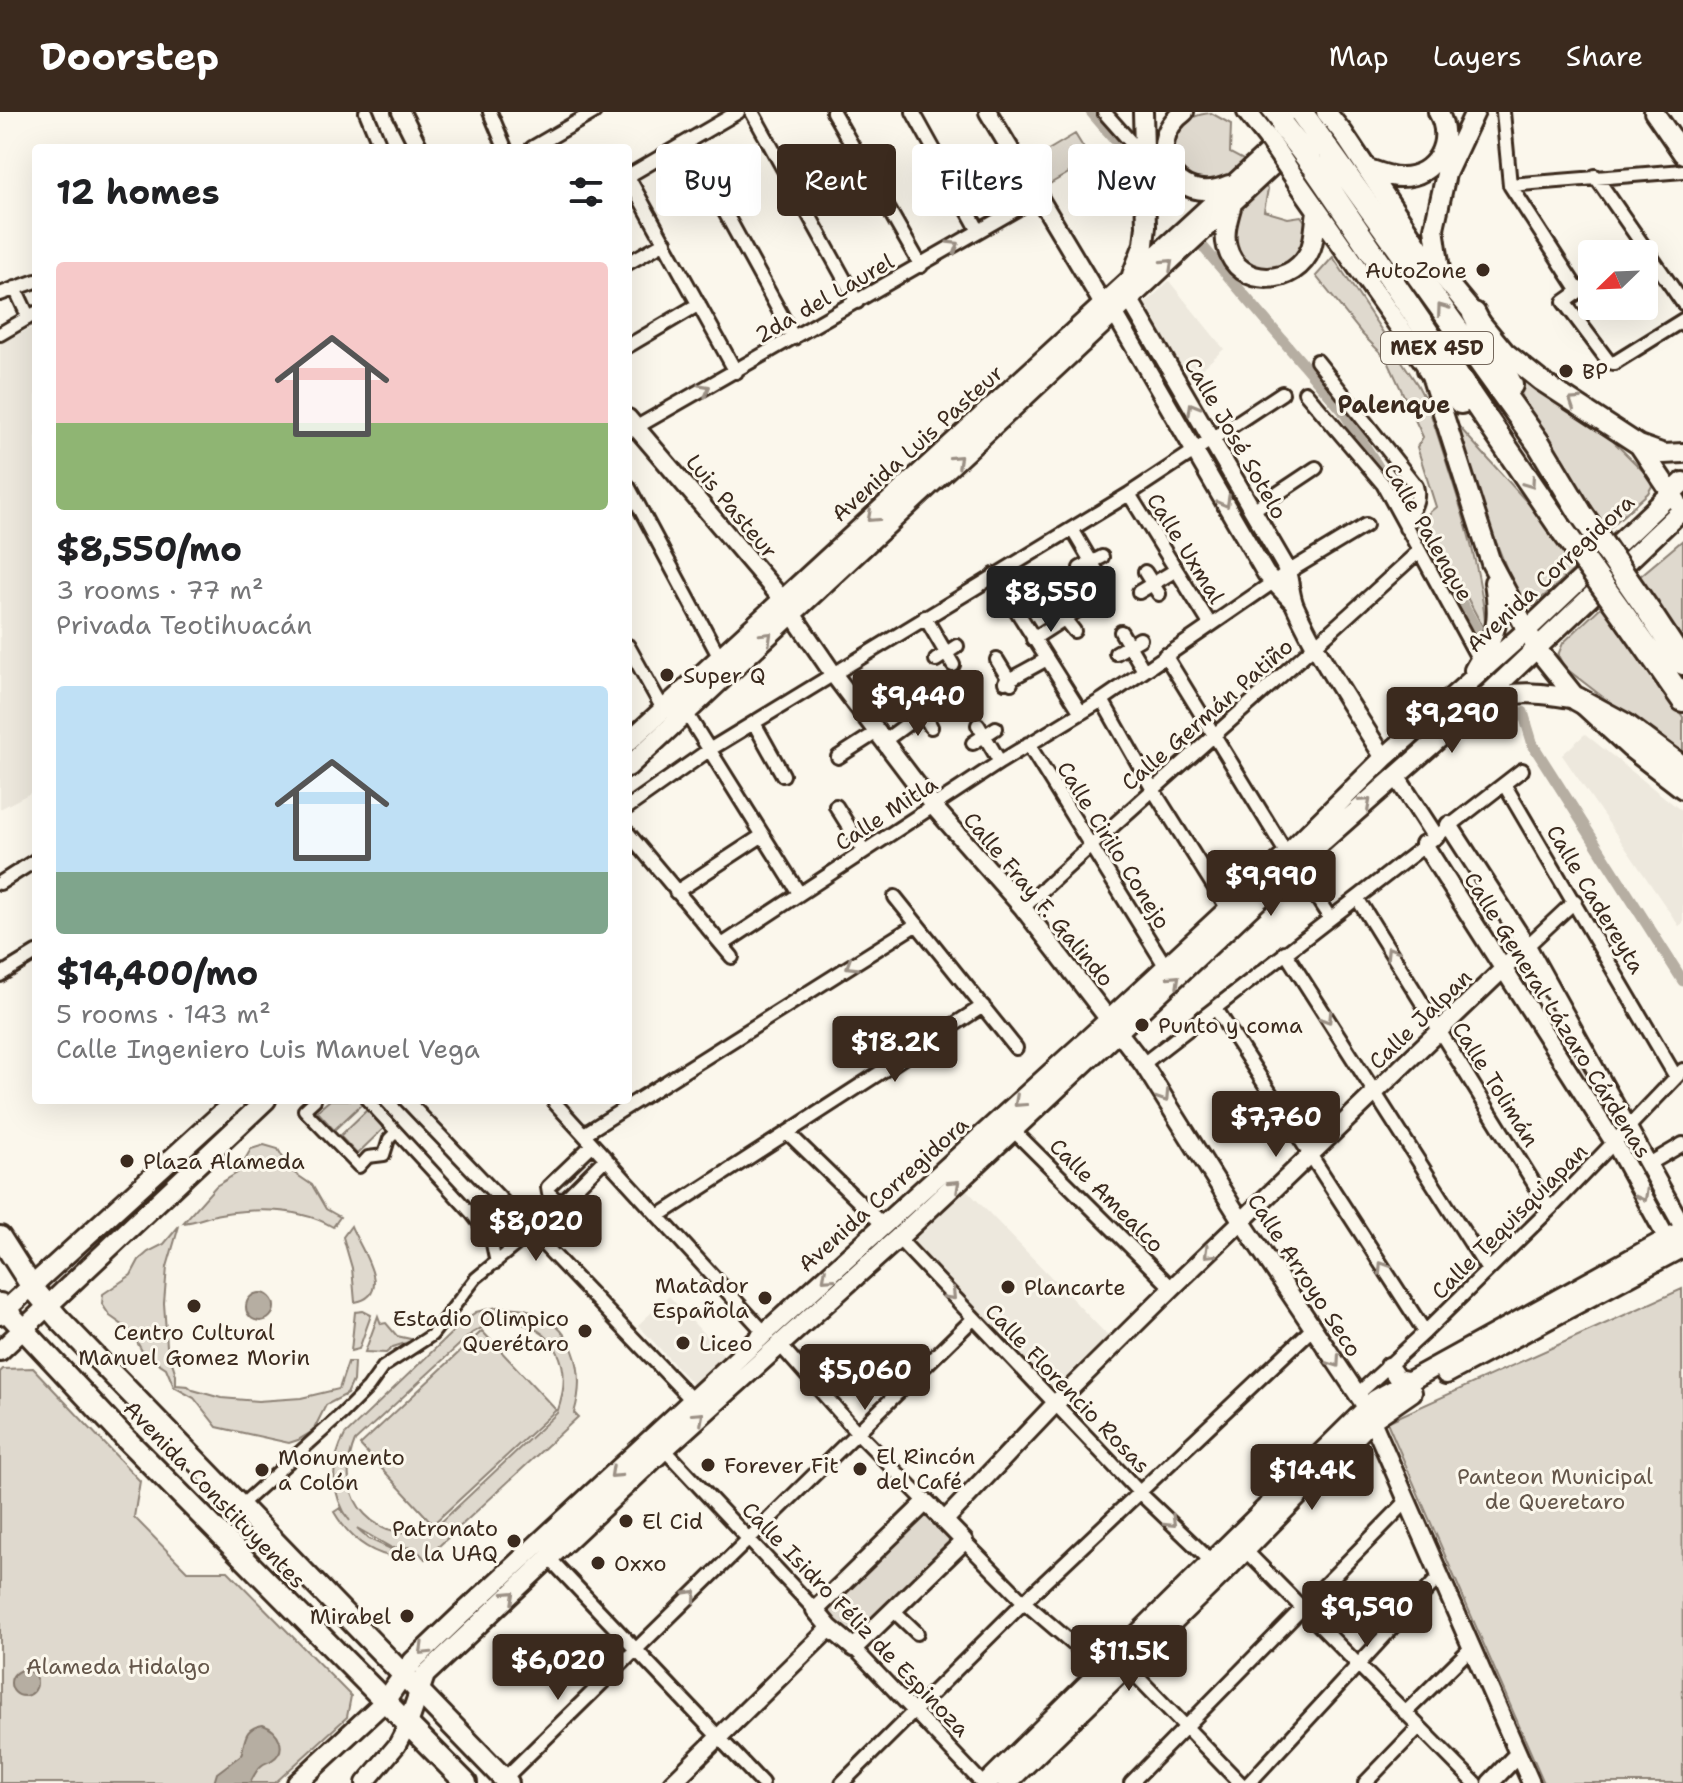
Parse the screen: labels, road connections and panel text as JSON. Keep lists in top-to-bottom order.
{
  "streets": {
    "highway": ["MEX 45D"],
    "main road": ["Avenida Luis Pasteur", "Avenida Corregidora", "Avenida Constituyentes"],
    "street": [
      "2da del Laurel",
      "Calle José Sotelo",
      "Luis Pasteur",
      "Calle Palenque",
      "Calle Uxmal",
      "Calle Germán Patiño",
      "Calle Mitla",
      "Calle Cirilo Conejo",
      "Calle Fray F. Galindo",
      "Calle Cadereyta",
      "Calle General Lázaro Cárdenas",
      "Calle Jalpan",
      "Calle Tolimán",
      "Calle Amealco",
      "Calle Tequisquiapan",
      "Calle Arroyo Seco",
      "Calle Florencio Rosas",
      "Calle Isidro Féliz de Espinoza"
    ]
  },
  "crossings": [
    ["Calle José Sotelo", "Avenida Luis Pasteur"],
    ["Calle José Sotelo", "Avenida Corregidora"],
    ["Calle José Sotelo", "Calle Germán Patiño"],
    ["Calle José Sotelo", "Calle Mitla"],
    ["Avenida Luis Pasteur", "Luis Pasteur"],
    ["Luis Pasteur", "Calle Fray F. Galindo"],
    ["Calle Palenque", "Calle Germán Patiño"],
    ["Calle Uxmal", "Calle Mitla"],
    ["Avenida Corregidora", "Calle Cirilo Conejo"],
    ["Avenida Corregidora", "Calle Fray F. Galindo"],
    ["Avenida Corregidora", "Calle General Lázaro Cárdenas"],
    ["Avenida Corregidora", "Calle Amealco"],
    ["Avenida Corregidora", "Calle Arroyo Seco"],
    ["Avenida Corregidora", "Calle Florencio Rosas"],
    ["Avenida Corregidora", "Avenida Constituyentes"],
    ["Avenida Corregidora", "Calle Isidro Féliz de Espinoza"],
    ["Calle Germán Patiño", "Calle Cirilo Conejo"],
    ["Calle Germán Patiño", "Calle Fray F. Galindo"],
    ["Calle Mitla", "Calle Cirilo Conejo"],
    ["Calle Mitla", "Calle Fray F. Galindo"],
    ["Calle Fray F. Galindo", "Calle Arroyo Seco"],
    ["Calle Cadereyta", "Calle Jalpan"],
    ["Calle Cadereyta", "Calle Tequisquiapan"],
    ["Calle General Lázaro Cárdenas", "Calle Jalpan"],
    ["Calle General Lázaro Cárdenas", "Calle Tequisquiapan"],
    ["Calle Jalpan", "Calle Tolimán"],
    ["Calle Jalpan", "Calle Amealco"],
    ["Calle Jalpan", "Calle Arroyo Seco"],
    ["Calle Jalpan", "Calle Florencio Rosas"],
    ["Calle Tolimán", "Calle Tequisquiapan"],
    ["Calle Tequisquiapan", "Calle Arroyo Seco"]
  ],
  "one_way": ["Calle Florencio Rosas"],
  "districts": ["Palenque"],
  "parks": ["Panteon Municipal de Queretaro", "Alameda Hidalgo"],
  "places": [
    "AutoZone",
    "BP",
    "Super Q",
    "Punto y coma",
    "Plaza Alameda",
    "Plancarte",
    "Matador Española",
    "Centro Cultural Manuel Gomez Morin",
    "Estadio Olimpico Querétaro",
    "Liceo",
    "Forever Fit",
    "El Rincón del Café",
    "Monumento a Colón",
    "El Cid",
    "Patronato de la UAQ",
    "Oxxo",
    "Mirabel"
  ],
  "north": "bottom left",
  "page": {
    "header": "Doorstep",
    "nav": ["Map", "Layers", "Share"],
    "chip": [
      "Buy",
      "Rent",
      "Filters",
      "New"
    ],
    "heading": "12 homes",
    "list": [
      {
        "name": "$8,550/mo",
        "note": "3 rooms · 77 m² · Privada Teotihuacán"
      },
      {
        "name": "$14,400/mo",
        "note": "5 rooms · 143 m² · Calle Ingeniero Luis Manuel Vega"
      }
    ],
    "price": [
      "$8,550",
      "$9,440",
      "$9,290",
      "$9,990",
      "$18.2K",
      "$7,760",
      "$8,020",
      "$5,060",
      "$14.4K",
      "$9,590",
      "$11.5K",
      "$6,020"
    ]
  }
}
